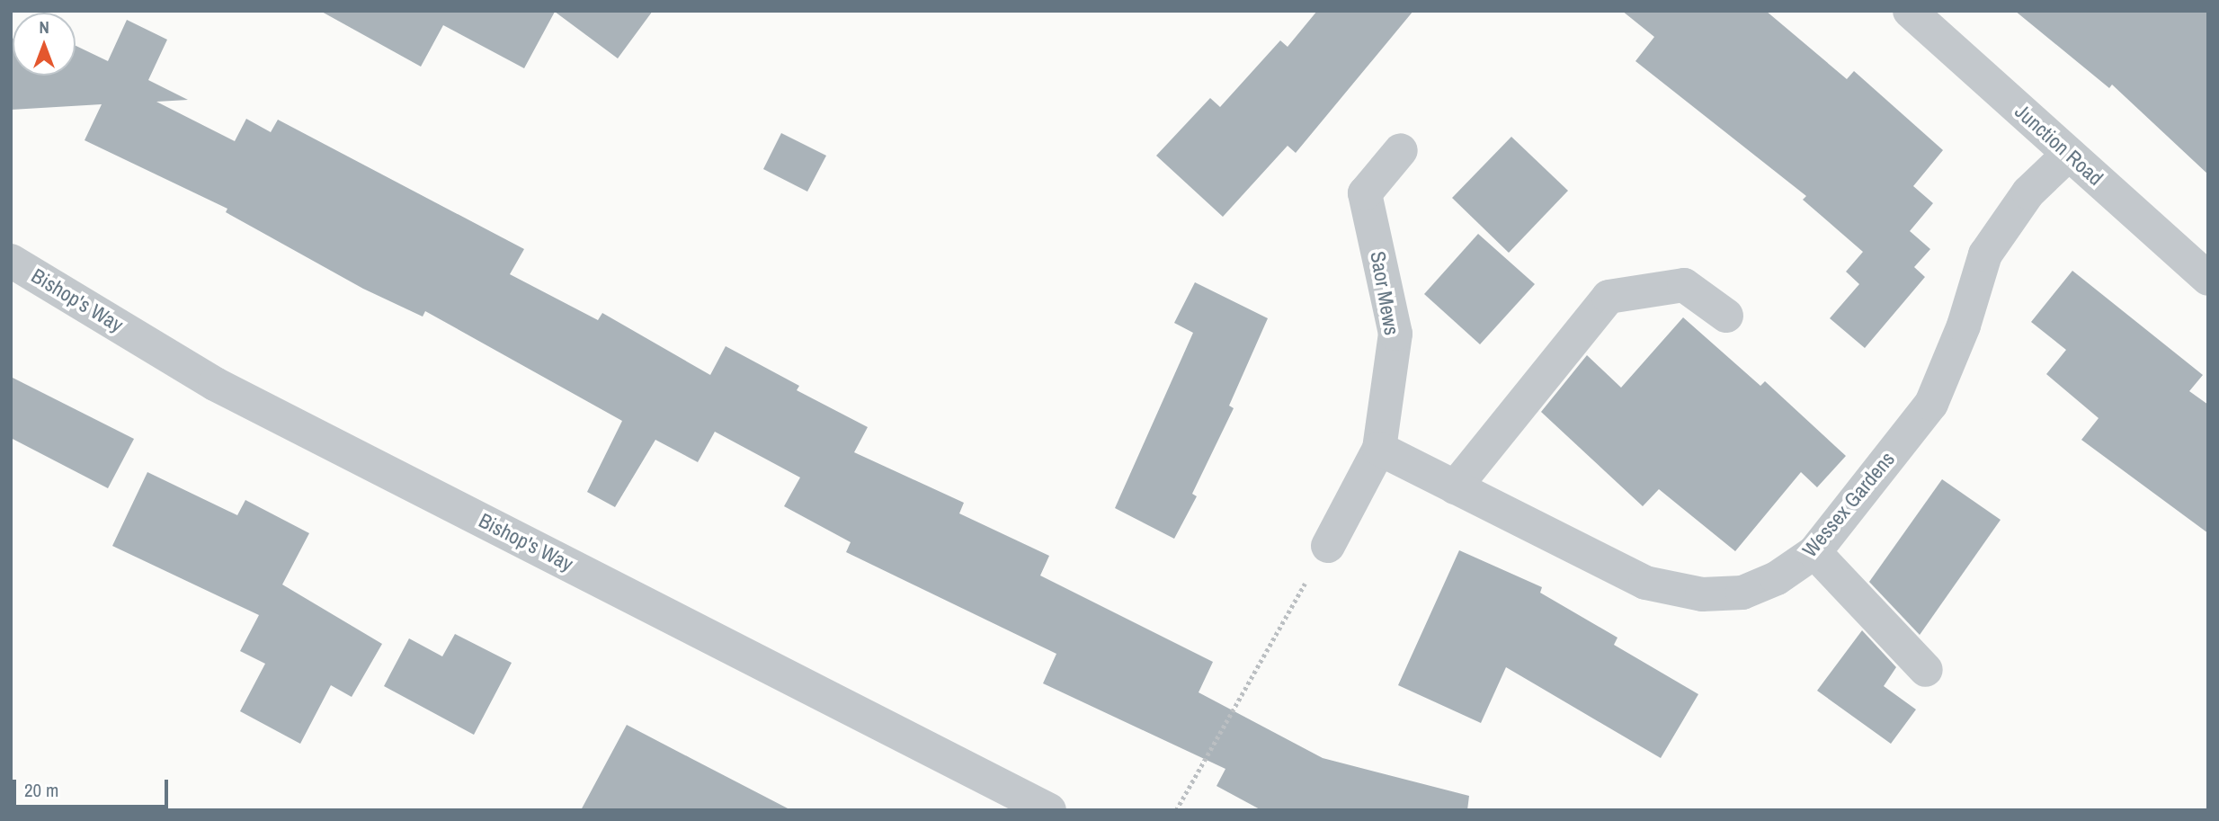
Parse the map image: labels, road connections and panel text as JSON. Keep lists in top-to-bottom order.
{
  "streets": {
    "street": [
      "Junction Road",
      "Saor Mews",
      "Bishop's Way",
      "Wessex Gardens"
    ]
  },
  "crossings": [
    ["Junction Road", "Wessex Gardens"],
    ["Saor Mews", "Wessex Gardens"]
  ],
  "scale_bar": "20 m",
  "north": "top"
}
